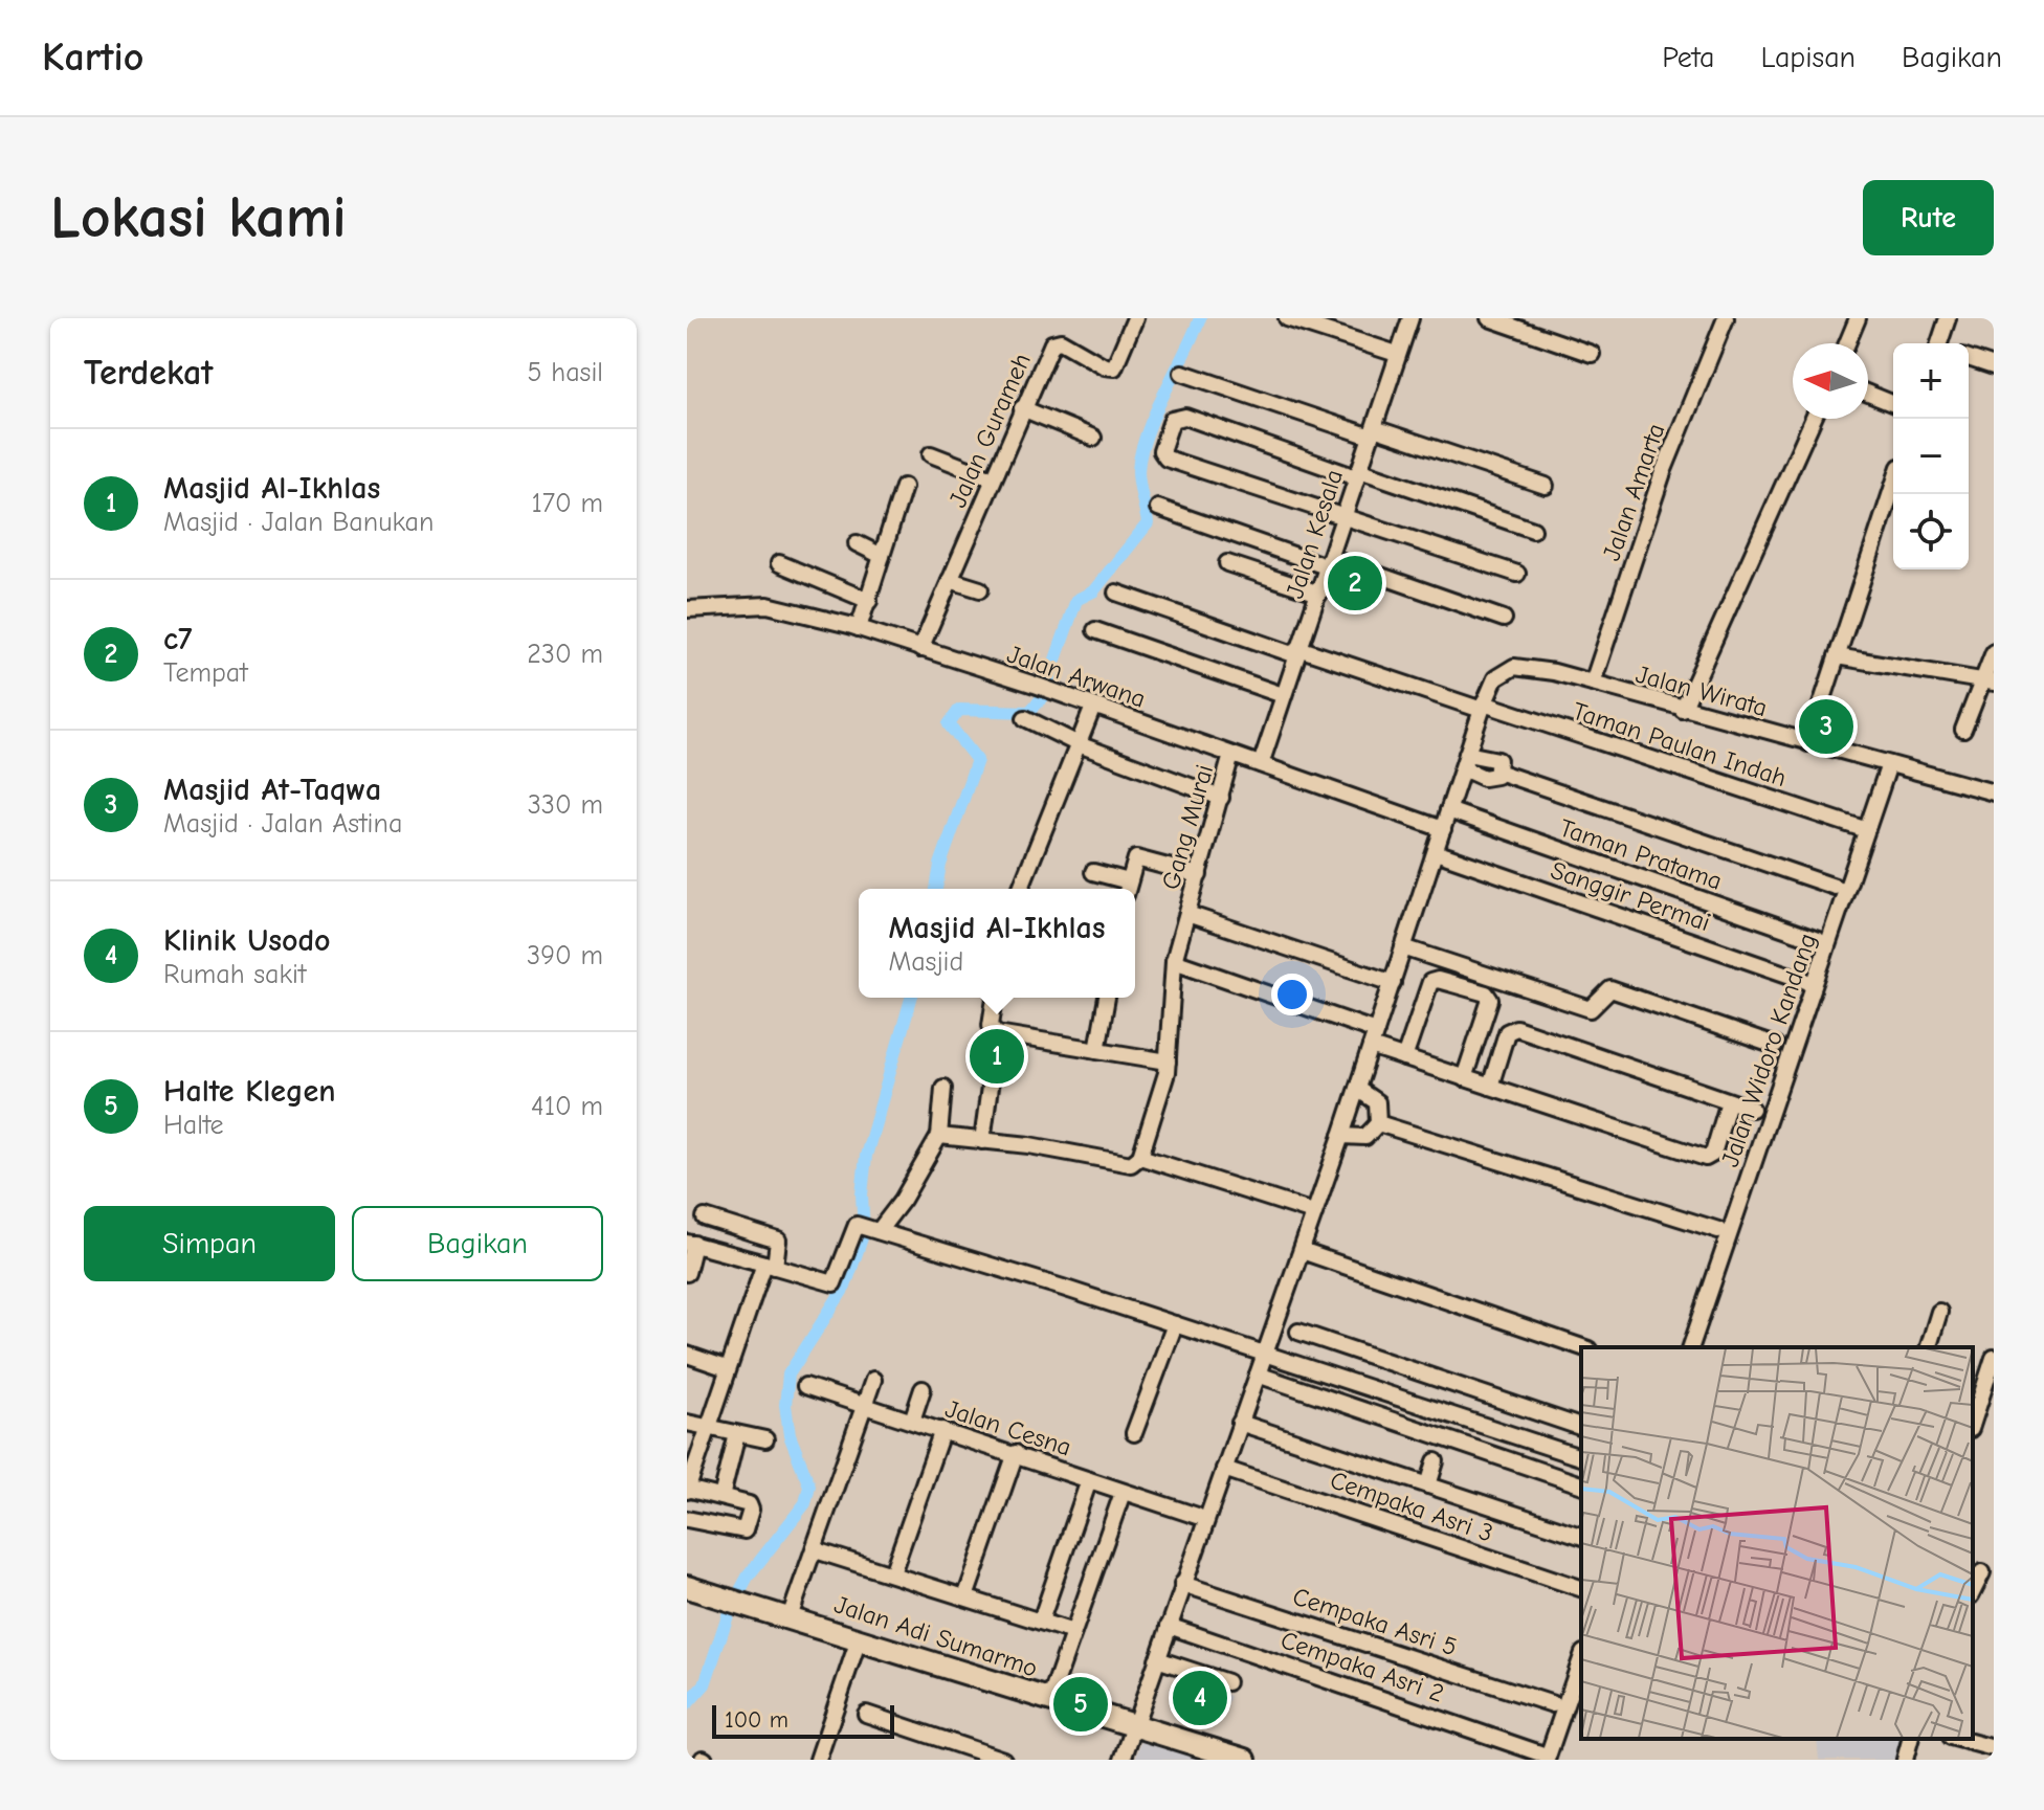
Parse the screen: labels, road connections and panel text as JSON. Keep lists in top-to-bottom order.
{
  "streets": {
    "main road": ["Jalan Adi Sumarmo"],
    "street": [
      "Jalan Gurameh",
      "Jalan Amarta",
      "Jalan Kesala",
      "Jalan Arwana",
      "Jalan Wirata",
      "Taman Paulan Indah",
      "Gang Murai",
      "Taman Pratama",
      "Sanggir Permai",
      "Jalan Widoro Kandang",
      "Jalan Cesna",
      "Cempaka Asri 3",
      "Cempaka Asri 5",
      "Cempaka Asri 2"
    ]
  },
  "crossings": [
    ["Jalan Gurameh", "Jalan Arwana"],
    ["Jalan Amarta", "Jalan Wirata"],
    ["Jalan Kesala", "Jalan Arwana"],
    ["Jalan Kesala", "Taman Paulan Indah"],
    ["Jalan Arwana", "Jalan Wirata"],
    ["Jalan Arwana", "Gang Murai"],
    ["Jalan Wirata", "Taman Paulan Indah"],
    ["Jalan Wirata", "Taman Pratama"],
    ["Jalan Wirata", "Sanggir Permai"],
    ["Jalan Wirata", "Jalan Widoro Kandang"],
    ["Jalan Wirata", "Cempaka Asri 3"],
    ["Jalan Wirata", "Cempaka Asri 5"],
    ["Jalan Wirata", "Jalan Adi Sumarmo"],
    ["Jalan Wirata", "Cempaka Asri 2"]
  ],
  "scale_bar": "100 m",
  "north": "left",
  "page": {
    "header": "Kartio",
    "nav": ["Peta", "Lapisan", "Bagikan"],
    "buttons": [
      "Rute",
      ["Simpan", "Bagikan"]
    ],
    "title": "Lokasi kami",
    "heading": ["Terdekat", "5 hasil"],
    "map_buttons": ["+", "−"],
    "list": [
      {
        "mark": "1",
        "name": "Masjid Al-Ikhlas",
        "note": "Masjid · Jalan Banukan",
        "value": "170 m"
      },
      {
        "mark": "2",
        "name": "c7",
        "note": "Tempat",
        "value": "230 m"
      },
      {
        "mark": "3",
        "name": "Masjid At-Taqwa",
        "note": "Masjid · Jalan Astina",
        "value": "330 m"
      },
      {
        "mark": "4",
        "name": "Klinik Usodo",
        "note": "Rumah sakit",
        "value": "390 m"
      },
      {
        "mark": "5",
        "name": "Halte Klegen",
        "note": "Halte",
        "value": "410 m"
      }
    ],
    "pins": [
      "2",
      "3",
      "1",
      "4",
      "5"
    ],
    "popup": ["Masjid Al-Ikhlas", "Masjid"],
    "scale": "100 m"
  }
}
